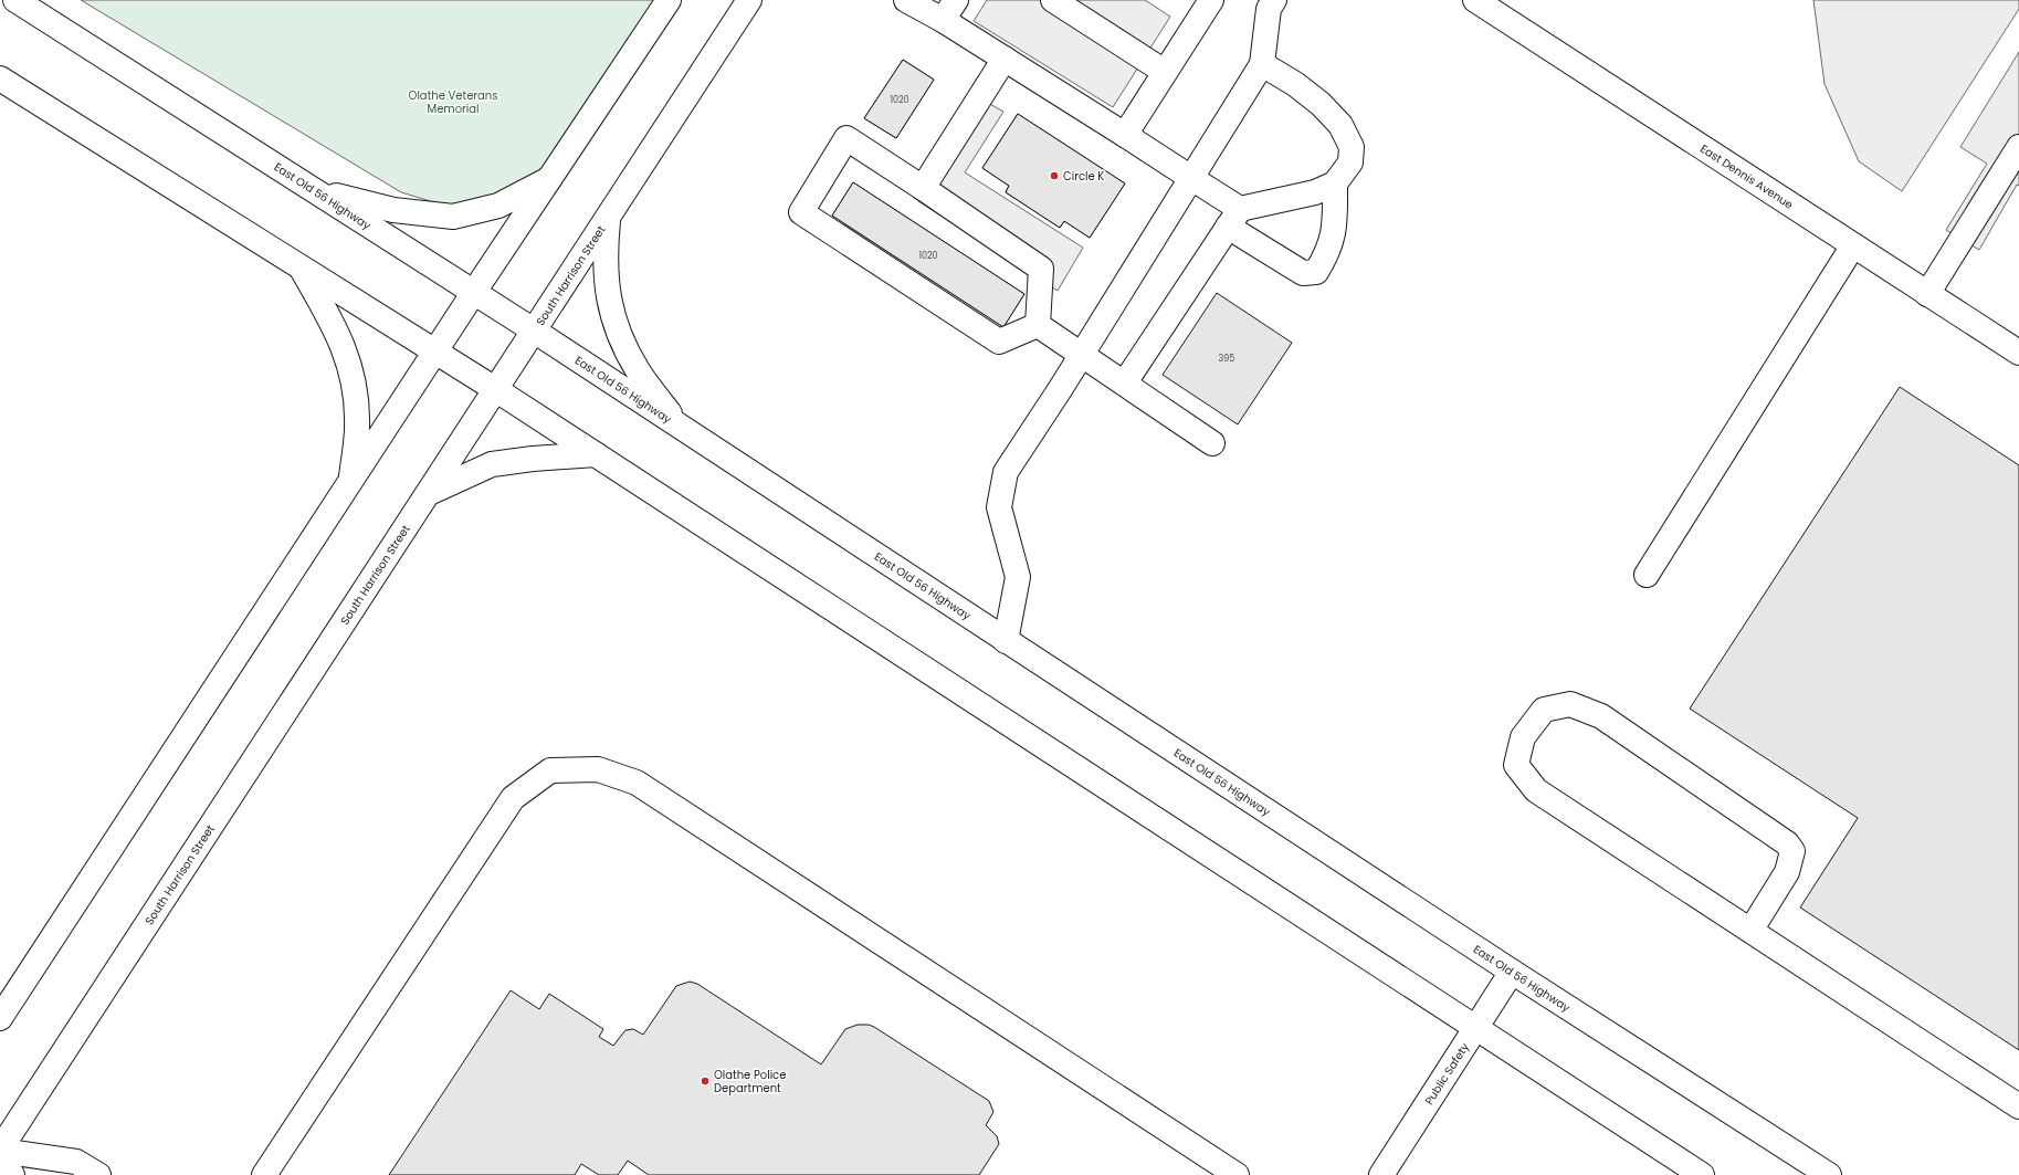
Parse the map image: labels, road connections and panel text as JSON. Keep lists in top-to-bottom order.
{
  "streets": {
    "main road": [
      "East Dennis Avenue",
      "East Old 56 Highway",
      "South Harrison Street",
      "Public Safety"
    ]
  },
  "crossings": [
    ["East Old 56 Highway", "South Harrison Street"],
    ["East Old 56 Highway", "Public Safety"]
  ],
  "parks": ["Olathe Veterans Memorial"],
  "places": ["Circle K", "Olathe Police Department"],
  "house_numbers": ["1020", "1020", "395"]
}
